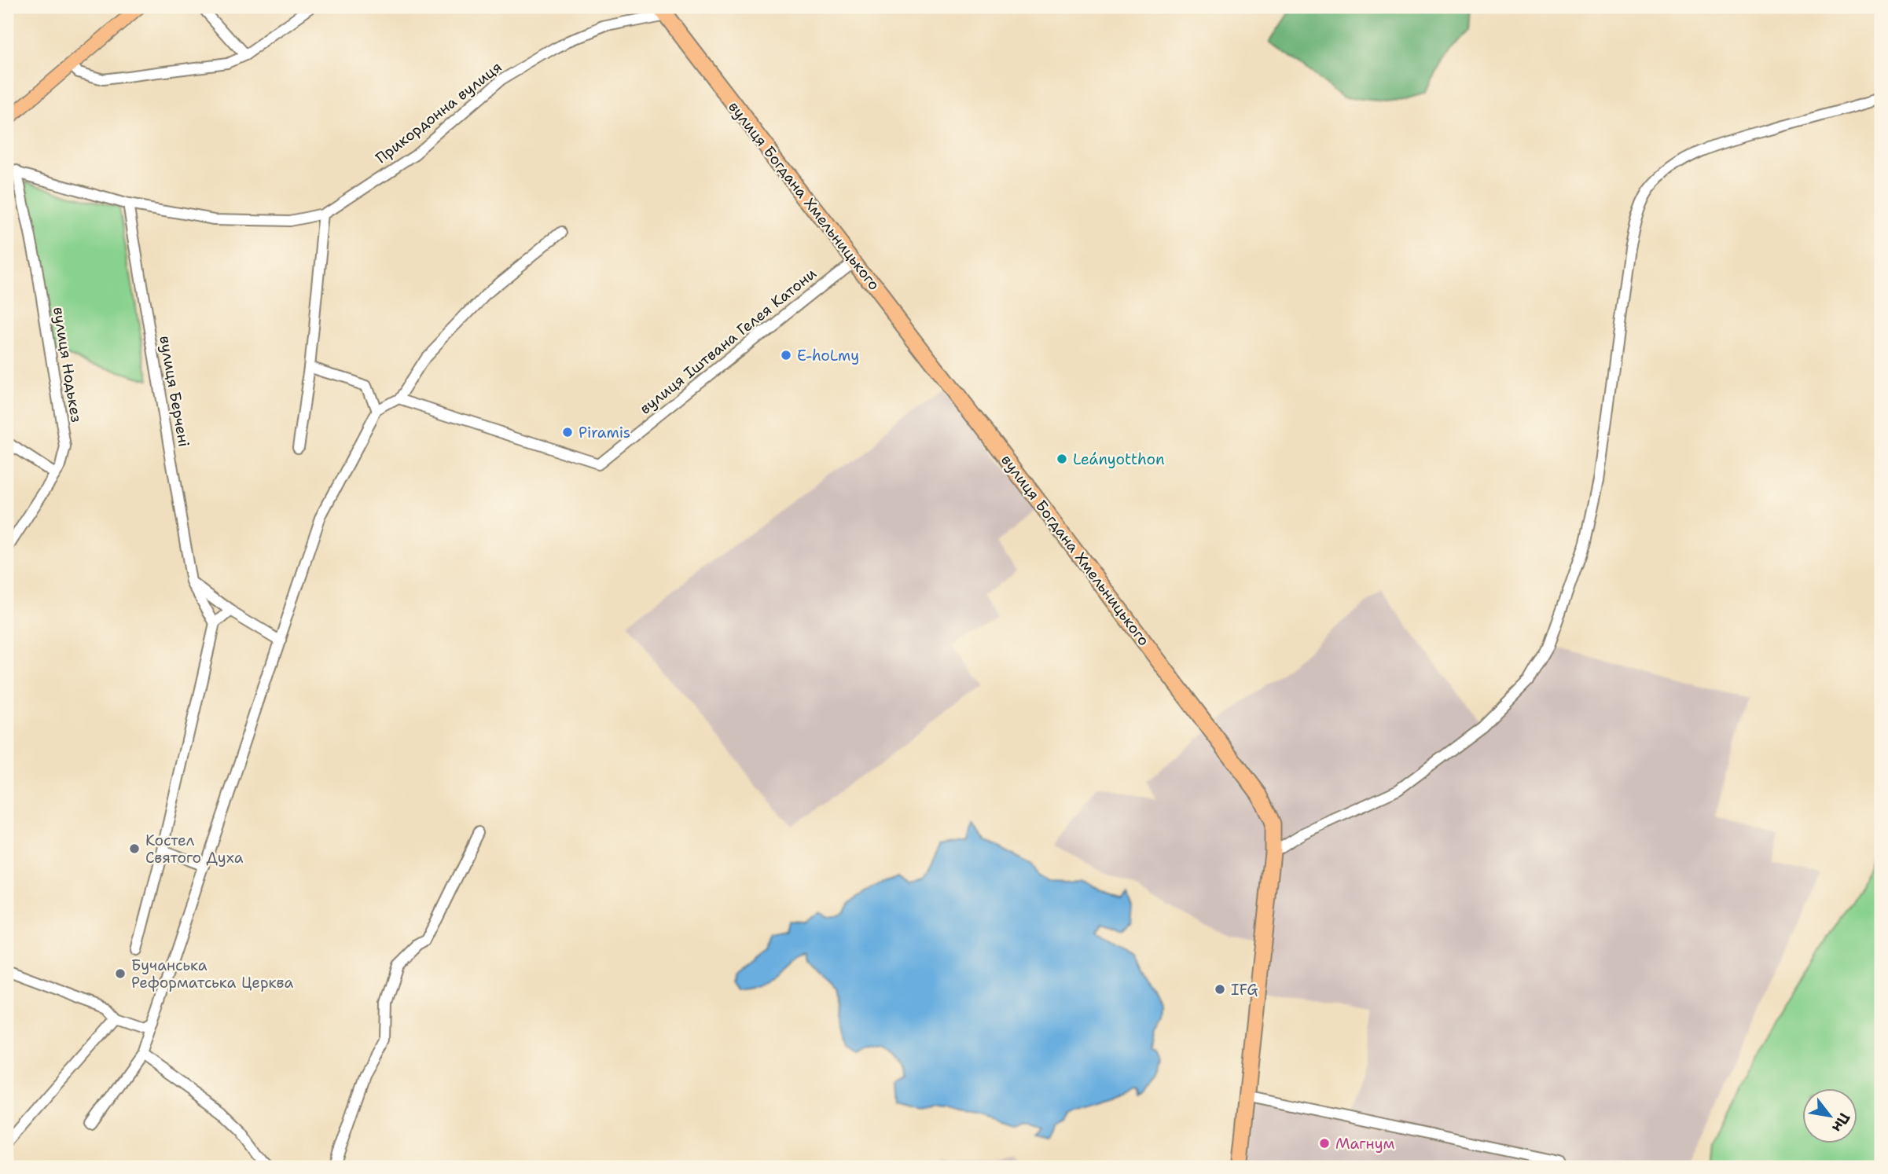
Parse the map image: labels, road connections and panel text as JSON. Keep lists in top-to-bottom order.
{
  "streets": {
    "highway": ["вулиця Богдана Хмельницького"],
    "street": [
      "Прикордонна вулиця",
      "вулиця Іштвана Гелея Катони",
      "вулиця Нодькез",
      "вулиця Берчені"
    ]
  },
  "crossings": [
    ["Прикордонна вулиця", "вулиця Богдана Хмельницького"],
    ["Прикордонна вулиця", "вулиця Нодькез"],
    ["Прикордонна вулиця", "вулиця Берчені"],
    ["вулиця Богдана Хмельницького", "вулиця Іштвана Гелея Катони"]
  ],
  "places": [
    "E-hoLmy",
    "Piramis",
    "Leányotthon",
    "Костел Святого Духа",
    "Бучанська Реформатська Церква",
    "IFG",
    "Магнум"
  ],
  "north": "bottom right"
}
